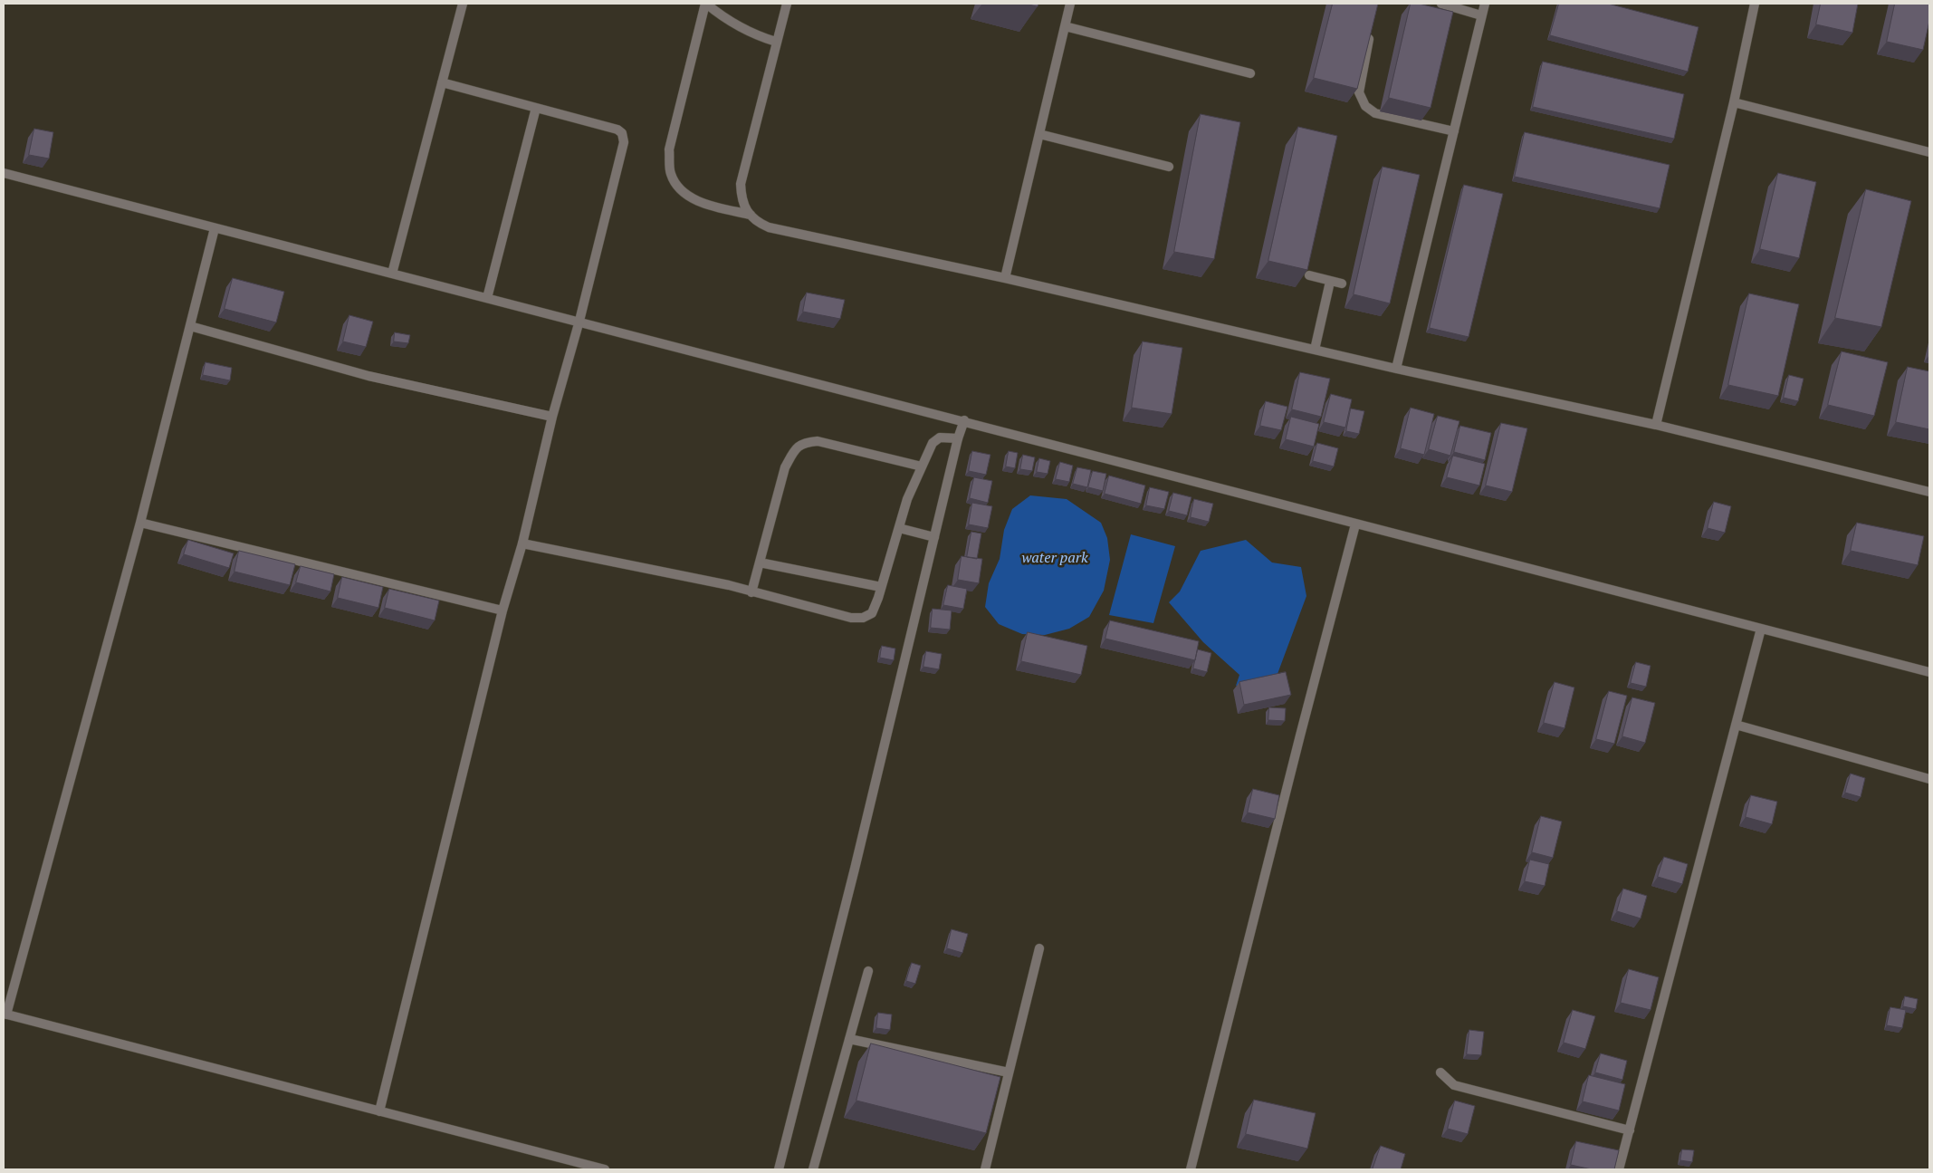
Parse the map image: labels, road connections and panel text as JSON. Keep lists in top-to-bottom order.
{
  "water": ["water park"]
}
